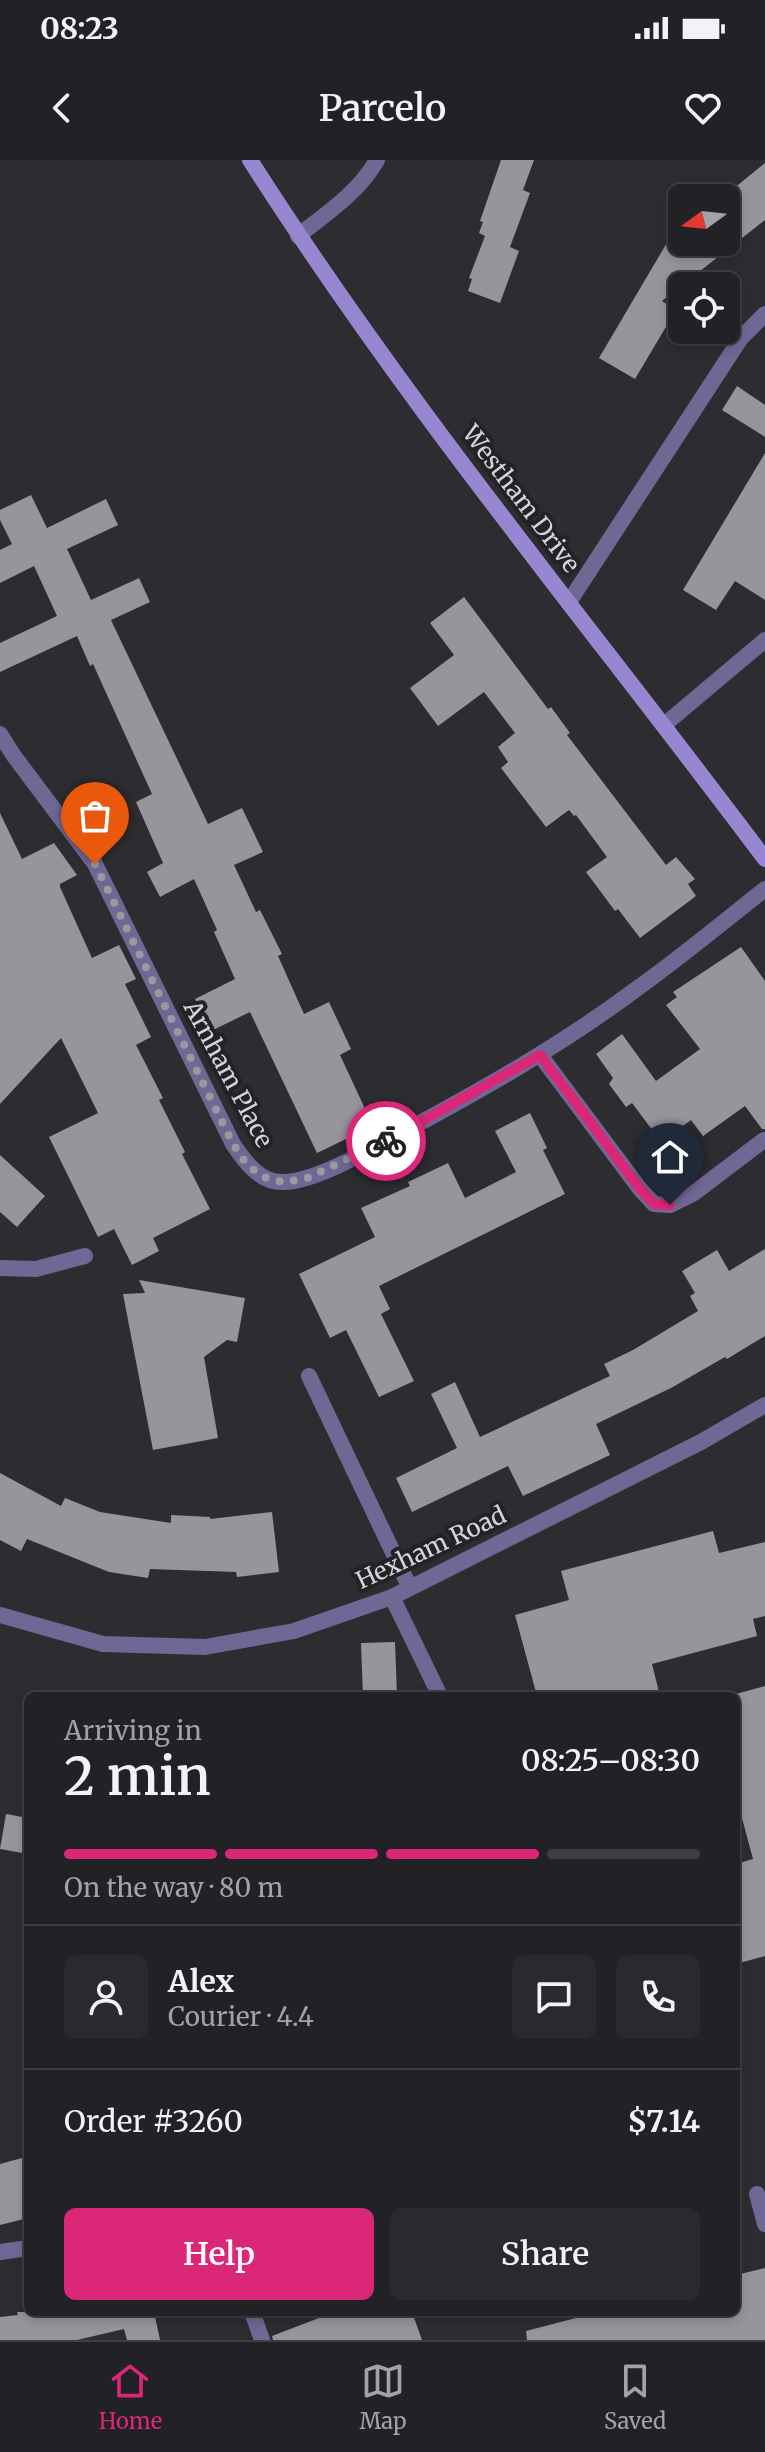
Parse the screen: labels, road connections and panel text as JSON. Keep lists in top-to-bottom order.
{
  "streets": {
    "street": ["Westham Drive", "Arnham Place", "Hexham Road"]
  },
  "north": "left",
  "page": {
    "status": "08:23",
    "header": "Parcelo",
    "heading": ["2 min", "Arriving in", "08:25–08:30"],
    "panel": [
      "Alex",
      "Courier · 4.4",
      "Order #3260",
      "$7.14"
    ],
    "bar": "On the way · 80 m",
    "buttons": ["Help", "Share"],
    "tabs": ["Home", "Map", "Saved"]
  }
}
